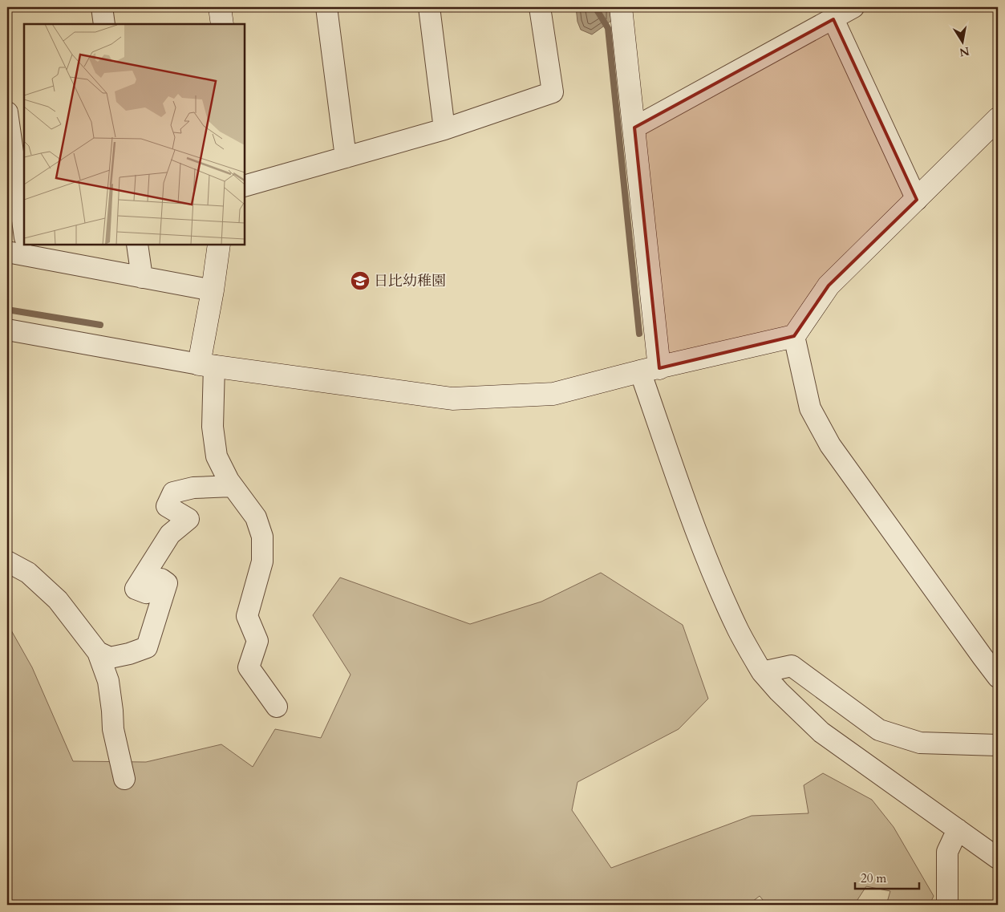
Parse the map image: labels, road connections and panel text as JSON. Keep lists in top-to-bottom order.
{
  "places": {
    "school or university": ["日比幼稚園"]
  },
  "scale_bar": "20 m",
  "north": "bottom"
}
